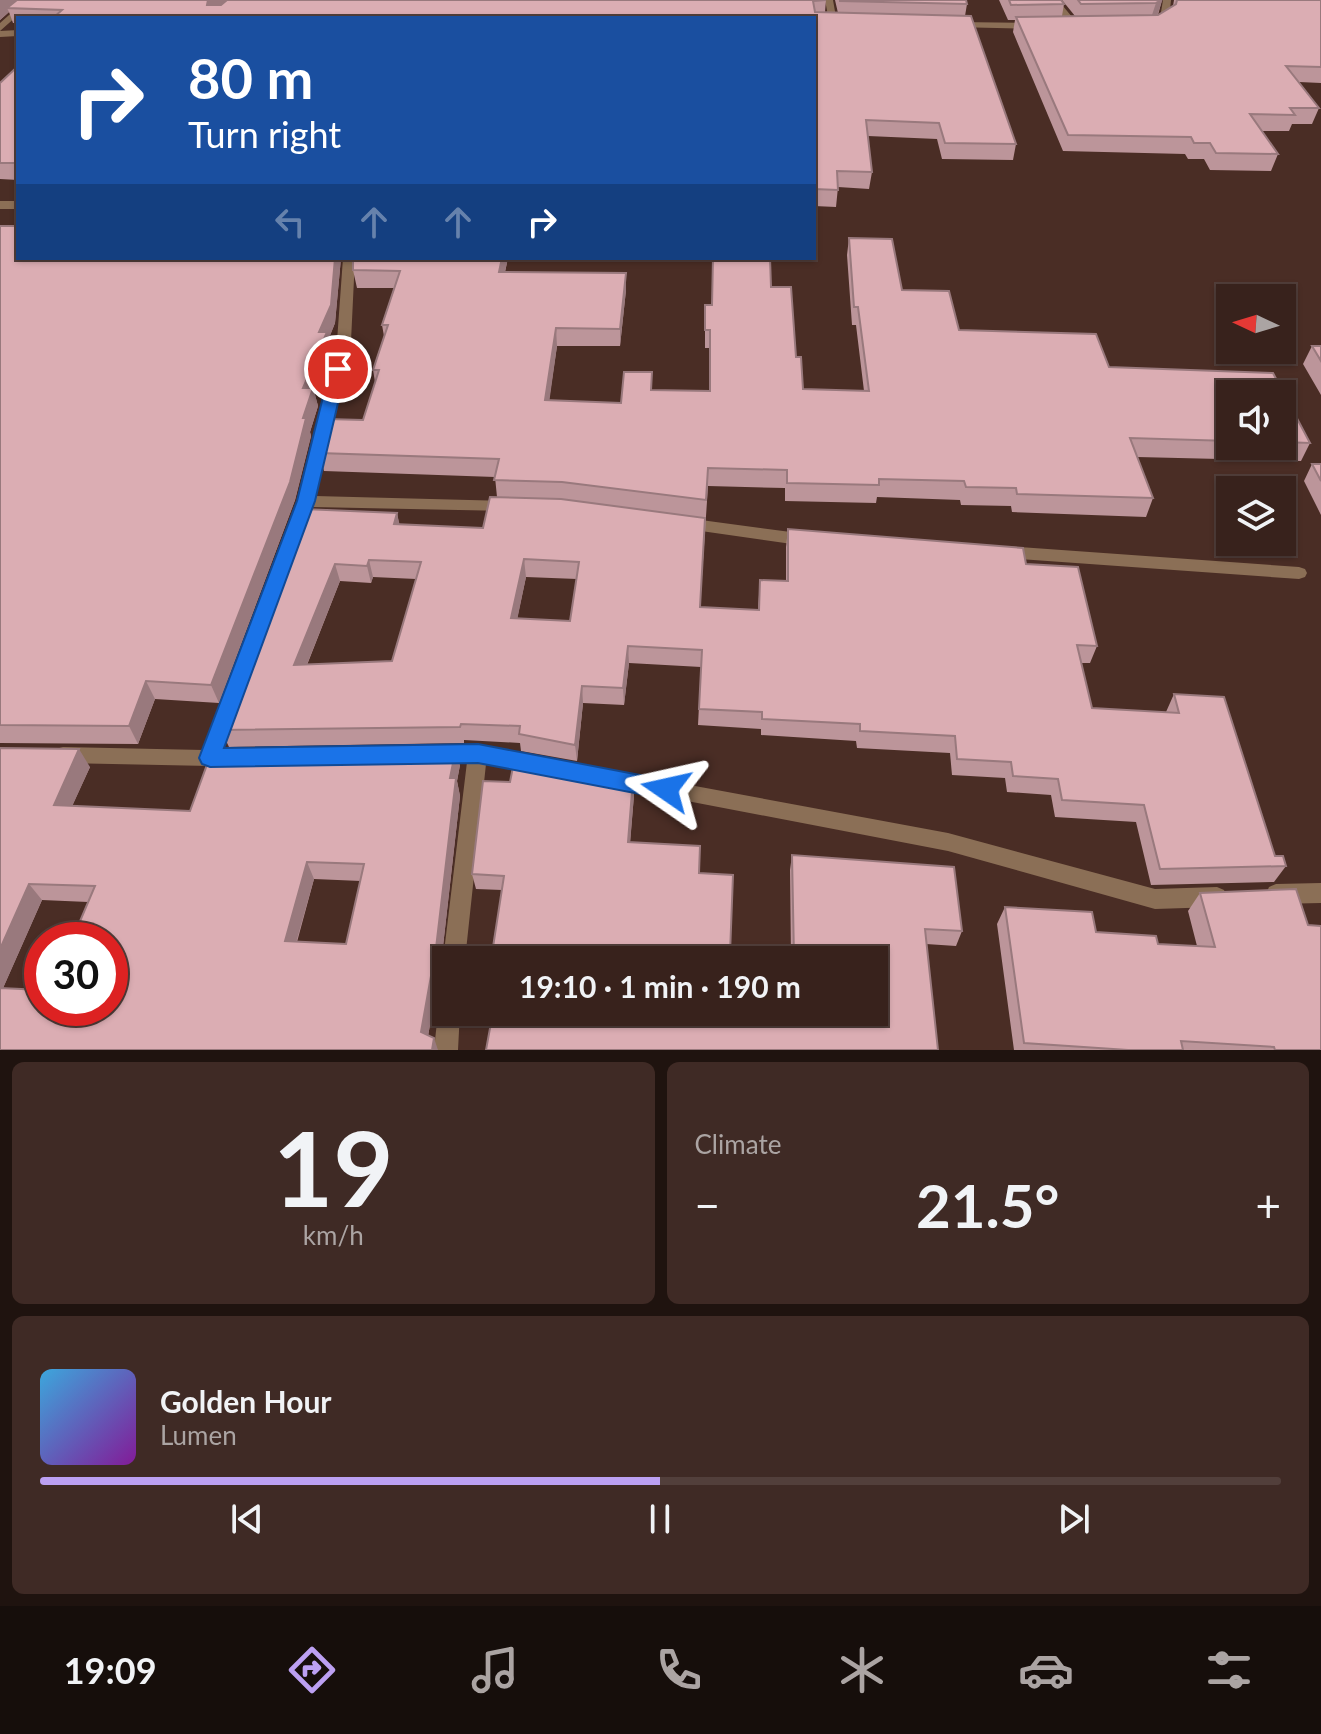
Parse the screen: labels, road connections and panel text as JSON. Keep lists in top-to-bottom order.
{
  "north": "left",
  "page": {
    "turn": ["80 m", "Turn right"],
    "limit": "30",
    "trip": "19:10 · 1 min · 190 m",
    "tile": [
      ["19", "km/h"],
      "Climate"
    ],
    "heat": ["−", "21.5°", "+"],
    "song": ["Golden Hour", "Lumen"],
    "tabs": "19:09"
  }
}
